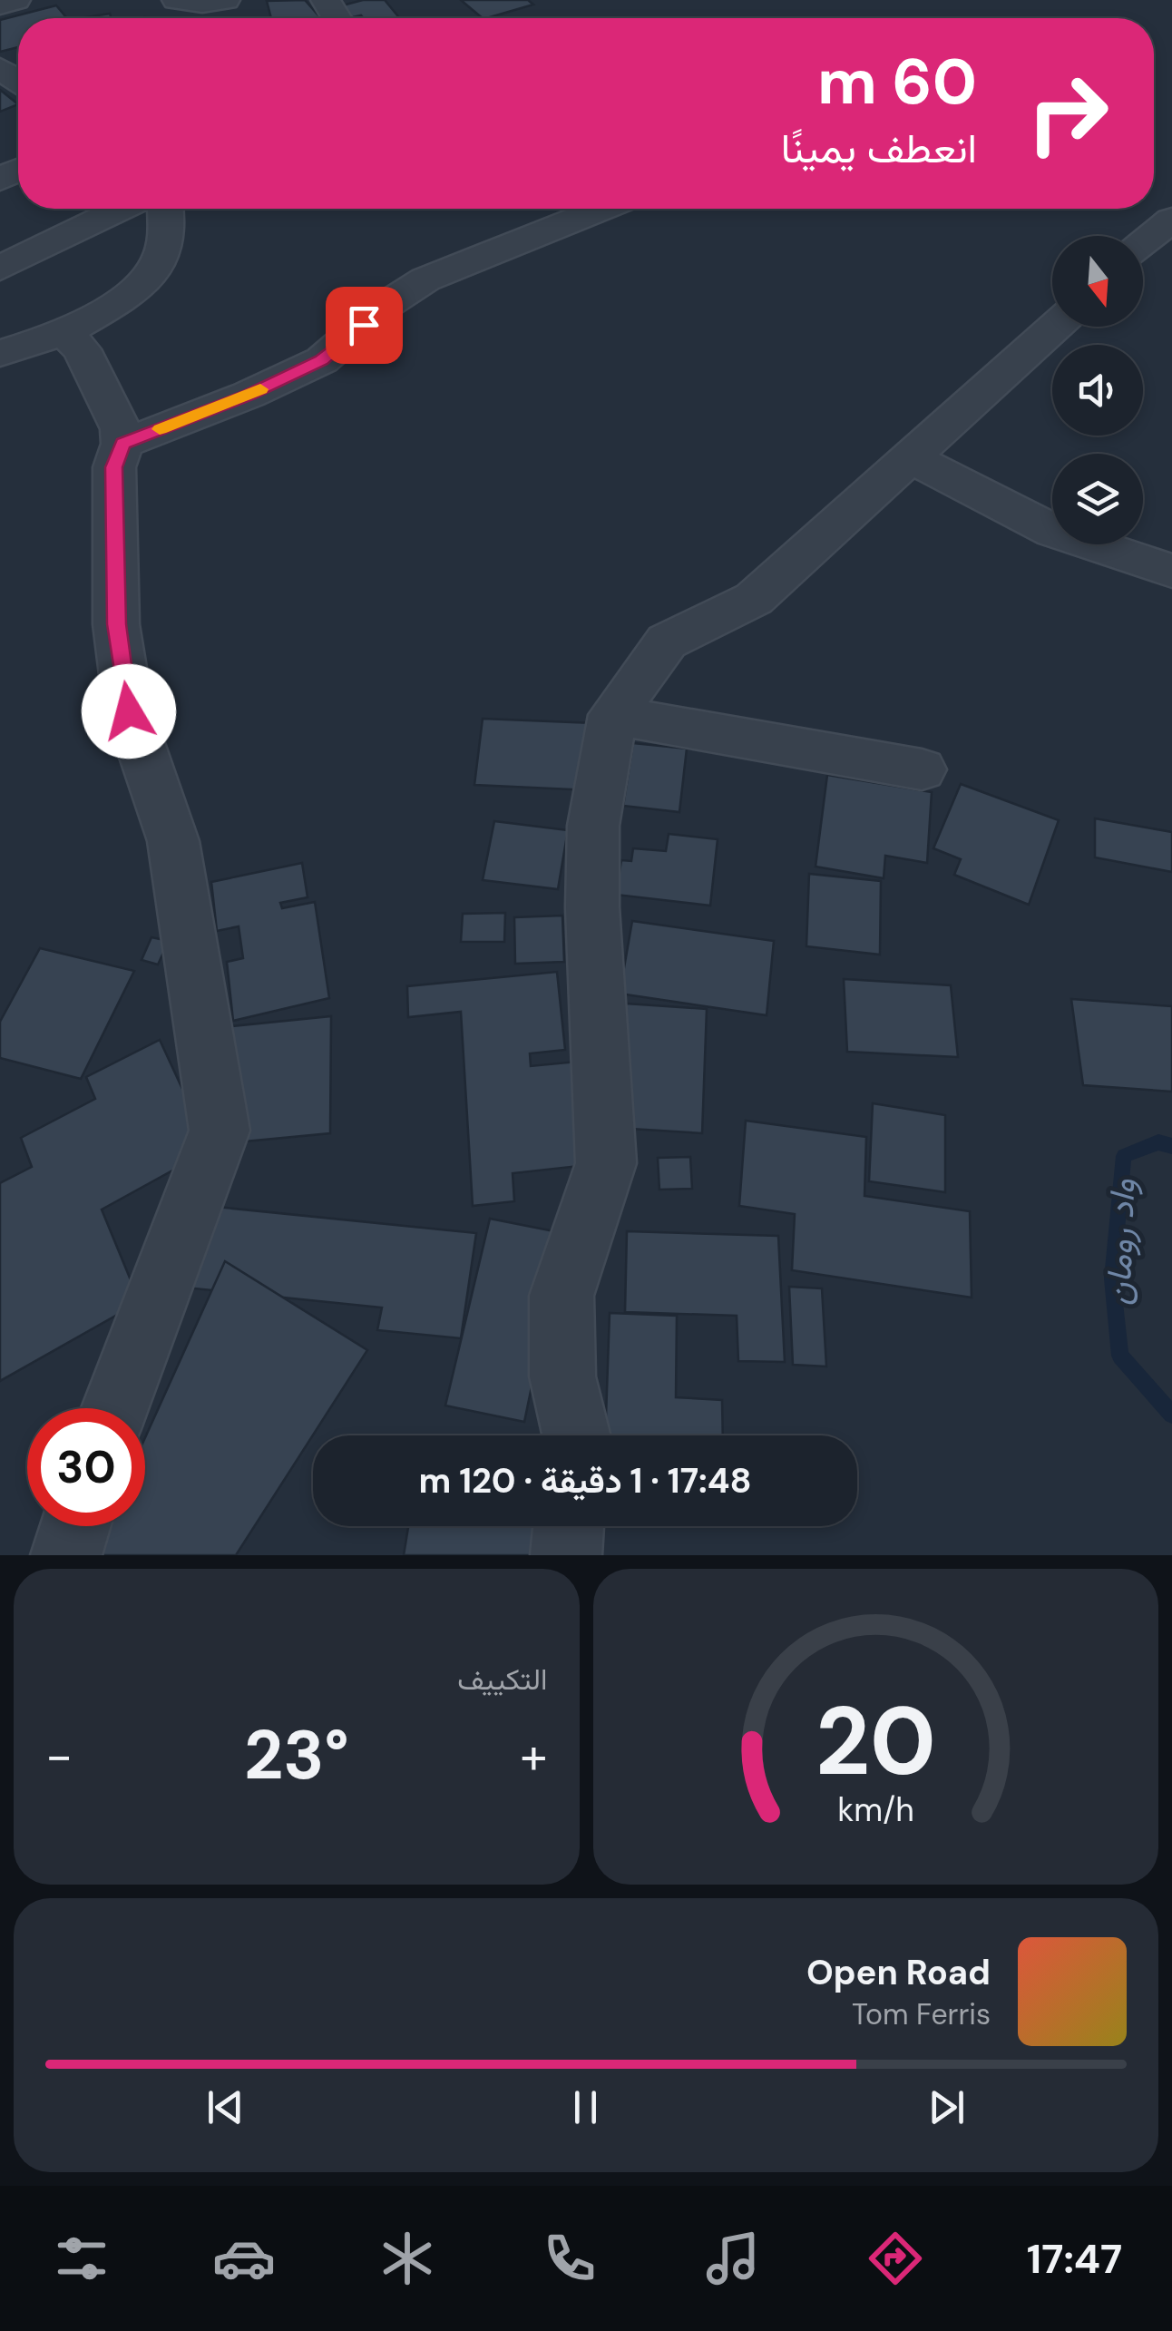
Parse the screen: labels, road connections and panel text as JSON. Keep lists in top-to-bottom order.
{
  "water": ["واد رومان"],
  "north": "bottom",
  "page": {
    "turn": ["60 m", "انعطف يمينًا"],
    "limit": "30",
    "trip": "17:48 · 1 دقيقة · 120 m",
    "tile": "التكييف",
    "heat": ["−", "23°", "+"],
    "song": ["Open Road", "Tom Ferris"],
    "tabs": "17:47",
    "gauge": ["20", "km/h"]
  }
}
